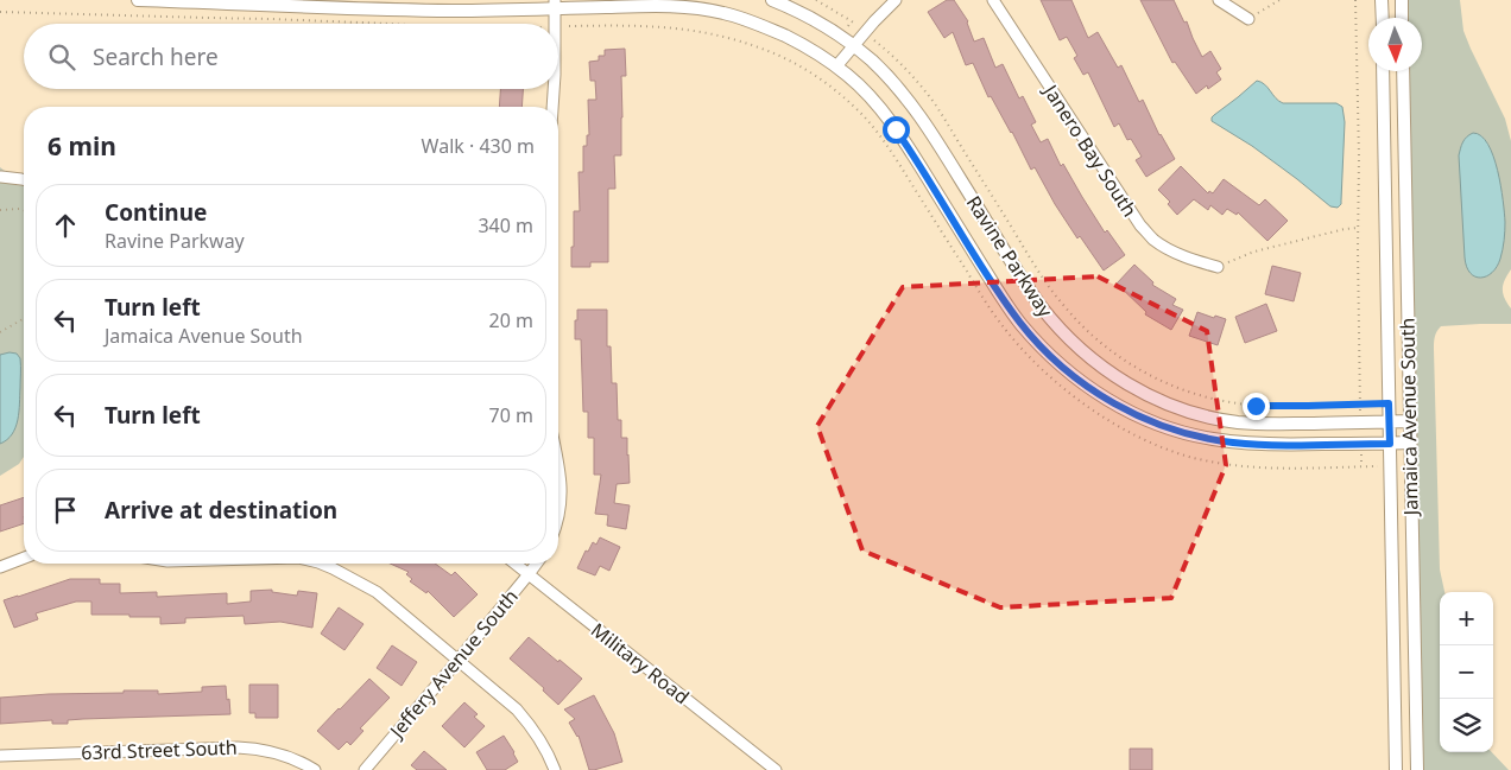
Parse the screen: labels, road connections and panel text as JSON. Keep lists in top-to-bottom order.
{
  "streets": {
    "street": [
      "Janero Bay South",
      "Ravine Parkway",
      "Jamaica Avenue South",
      "Jeffery Avenue South",
      "Military Road",
      "63rd Street South"
    ]
  },
  "crossings": [
    ["Ravine Parkway", "Jamaica Avenue South"],
    ["Jeffery Avenue South", "Military Road"]
  ],
  "north": "bottom",
  "page": {
    "search": "Search here",
    "heading": ["6 min", "Walk · 430 m"],
    "list": [
      ["Continue", "Ravine Parkway", "340 m"],
      ["Turn left", "Jamaica Avenue South", "20 m"],
      ["Turn left", "70 m"],
      "Arrive at destination"
    ],
    "map_buttons": ["+", "−"]
  }
}
